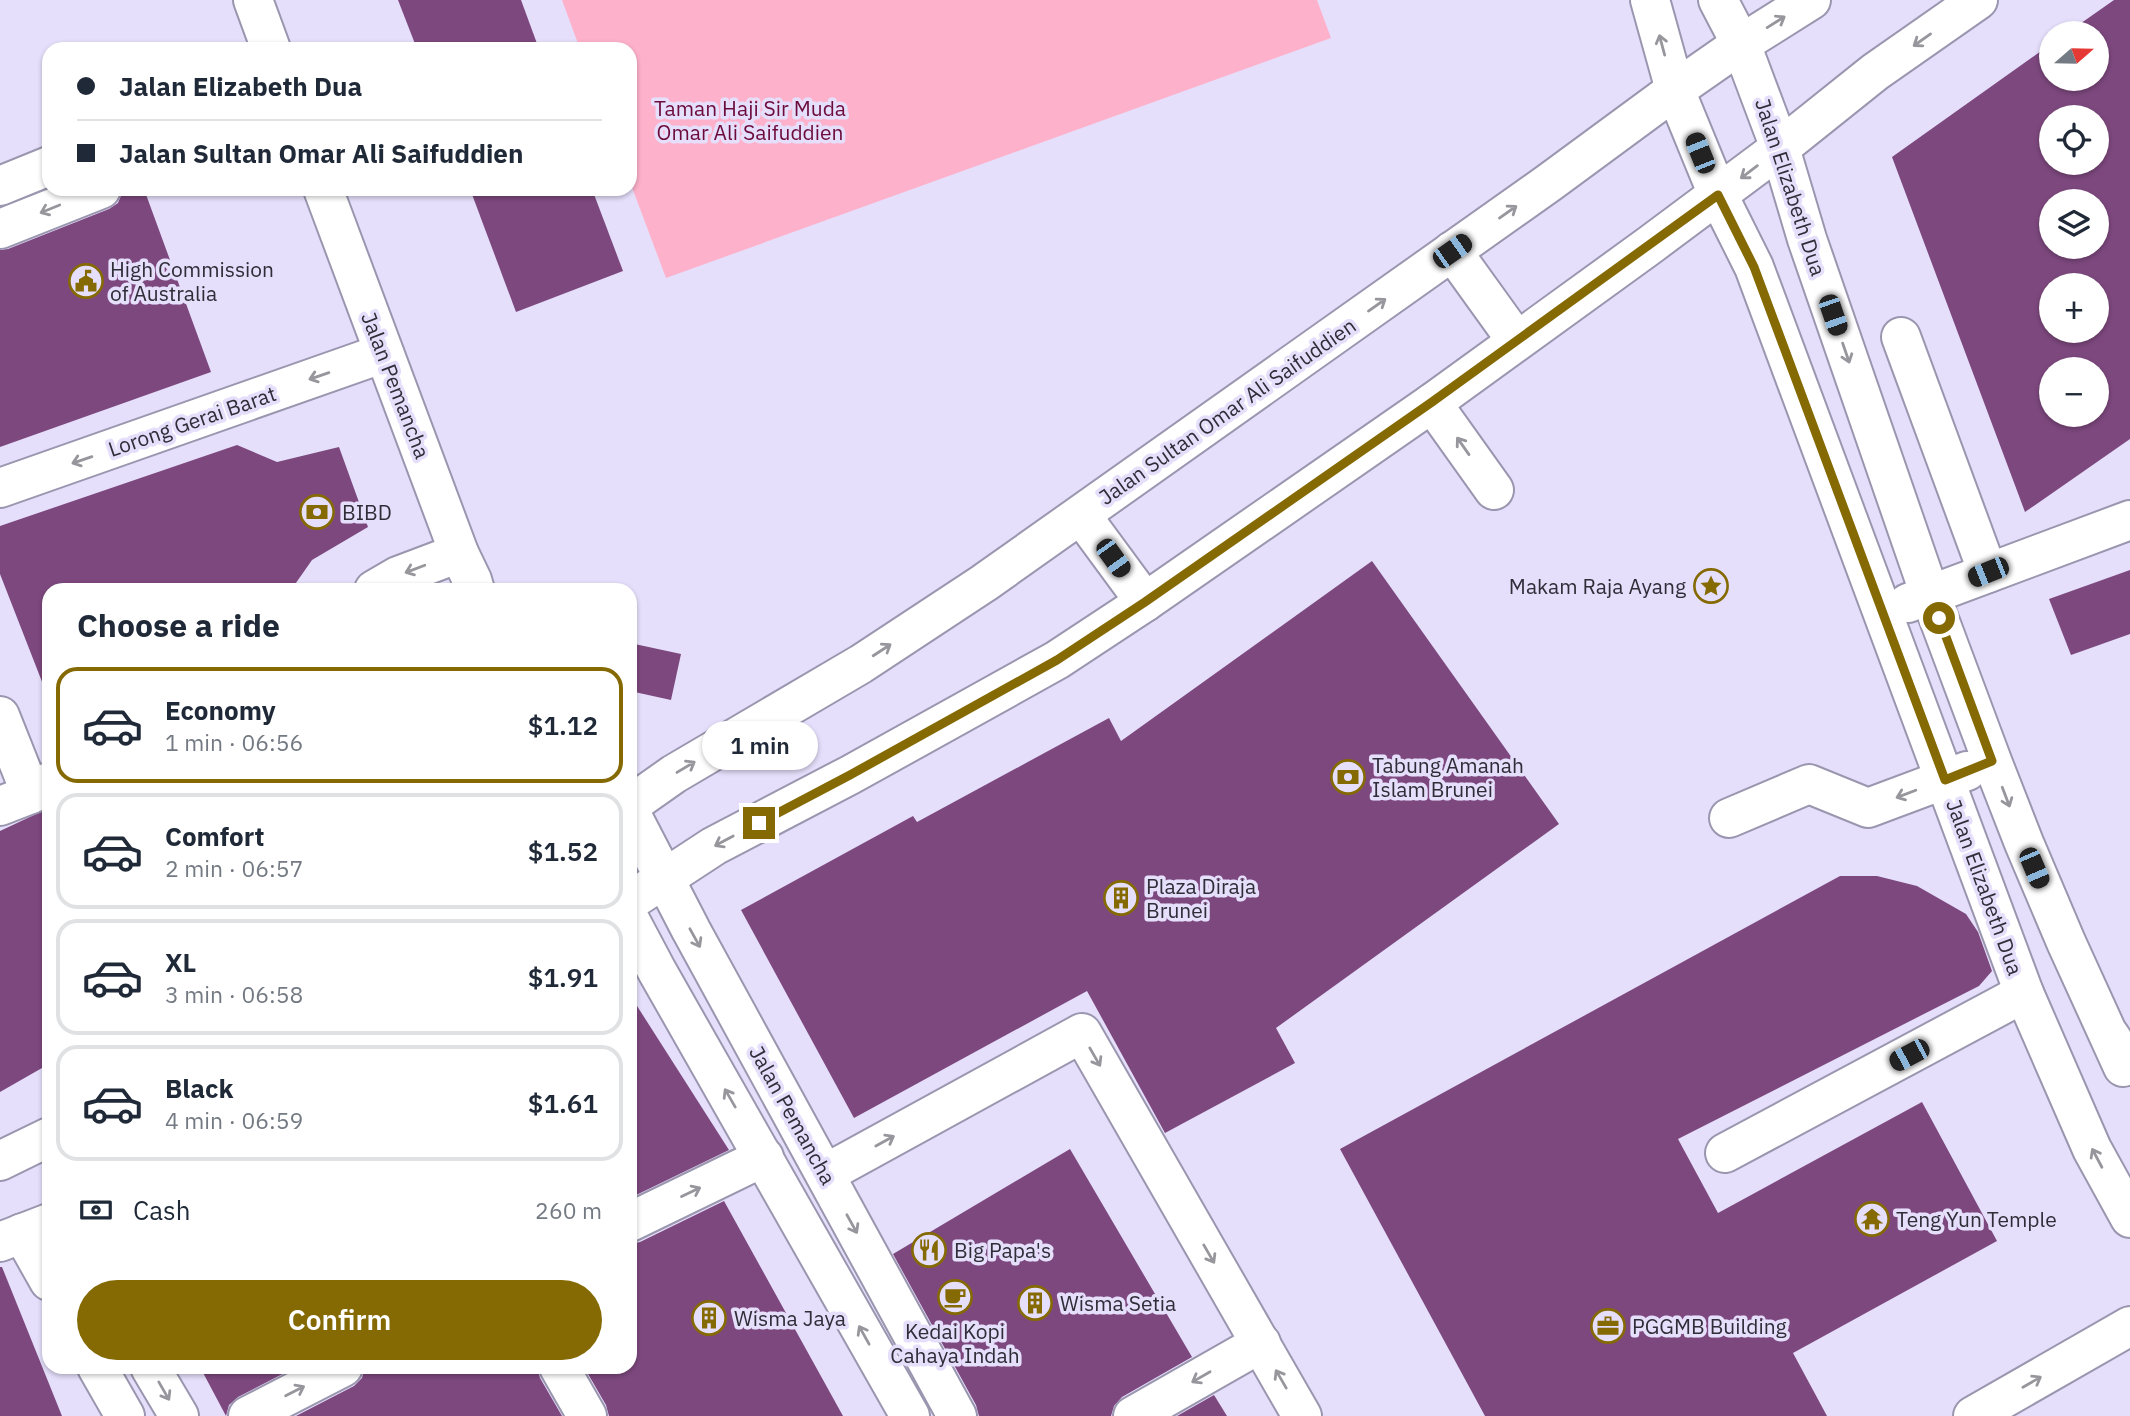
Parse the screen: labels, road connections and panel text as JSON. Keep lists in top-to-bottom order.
{
  "streets": {
    "street": [
      "Jalan Elizabeth Dua",
      "Jalan Pemancha",
      "Jalan Sultan Omar Ali Saifuddien",
      "Lorong Gerai Barat"
    ]
  },
  "crossings": [
    ["Jalan Elizabeth Dua", "Jalan Sultan Omar Ali Saifuddien"],
    ["Jalan Pemancha", "Lorong Gerai Barat"]
  ],
  "parks": ["Taman Haji Sir Muda Omar Ali Saifuddien"],
  "places": {
    "public building": ["High Commission of Australia"],
    "bank": ["BIBD", "Tabung Amanah Islam Brunei"],
    "place": ["Makam Raja Ayang"],
    "building": ["Plaza Diraja Brunei", "Wisma Setia", "Wisma Jaya"],
    "temple": ["Teng Yun Temple"],
    "restaurant": ["Big Papa's"],
    "cafe": ["Kedai Kopi Cahaya Indah"],
    "office": ["PGGMB Building"]
  },
  "north": "right",
  "page": {
    "map_buttons": ["+", "−"],
    "banner": ["Jalan Elizabeth Dua", "Jalan Sultan Omar Ali Saifuddien"],
    "heading": "Choose a ride",
    "list": [
      {
        "name": "Economy",
        "note": "1 min · 06:56",
        "value": "$1.12"
      },
      {
        "name": "Comfort",
        "note": "2 min · 06:57",
        "value": "$1.52"
      },
      {
        "name": "XL",
        "note": "3 min · 06:58",
        "value": "$1.91"
      },
      {
        "name": "Black",
        "note": "4 min · 06:59",
        "value": "$1.61"
      }
    ],
    "bubble": "1 min",
    "pay": ["Cash", "260 m"],
    "buttons": "Confirm"
  }
}
